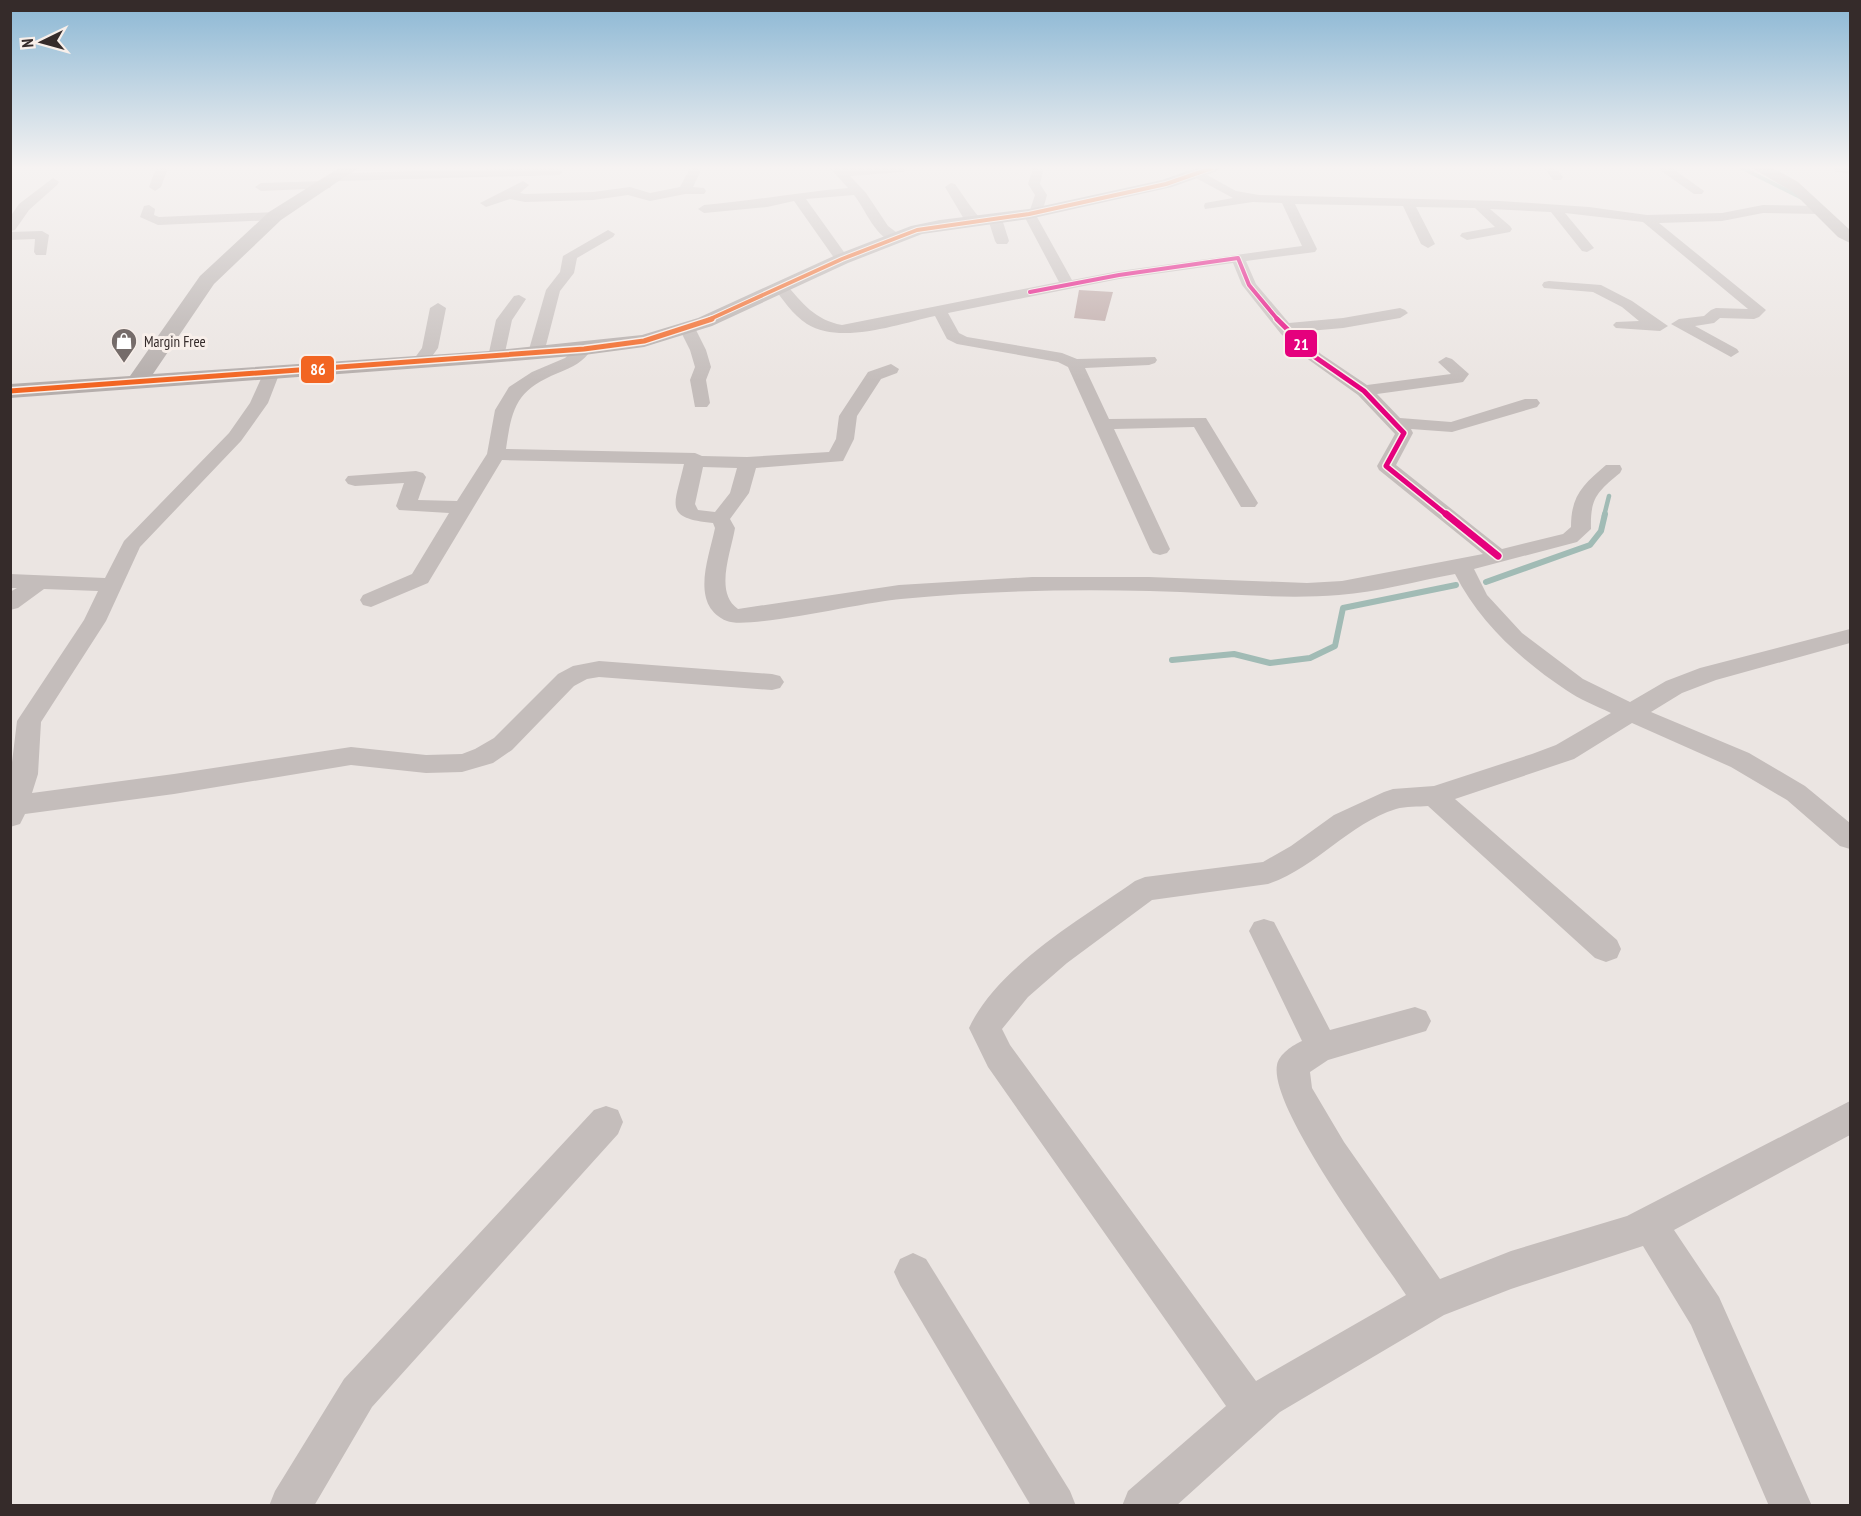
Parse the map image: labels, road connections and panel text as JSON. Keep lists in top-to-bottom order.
{
  "places": {
    "shop": ["Margin Free"]
  },
  "lines": ["transit line 86", "transit line 21"],
  "north": "left"
}
